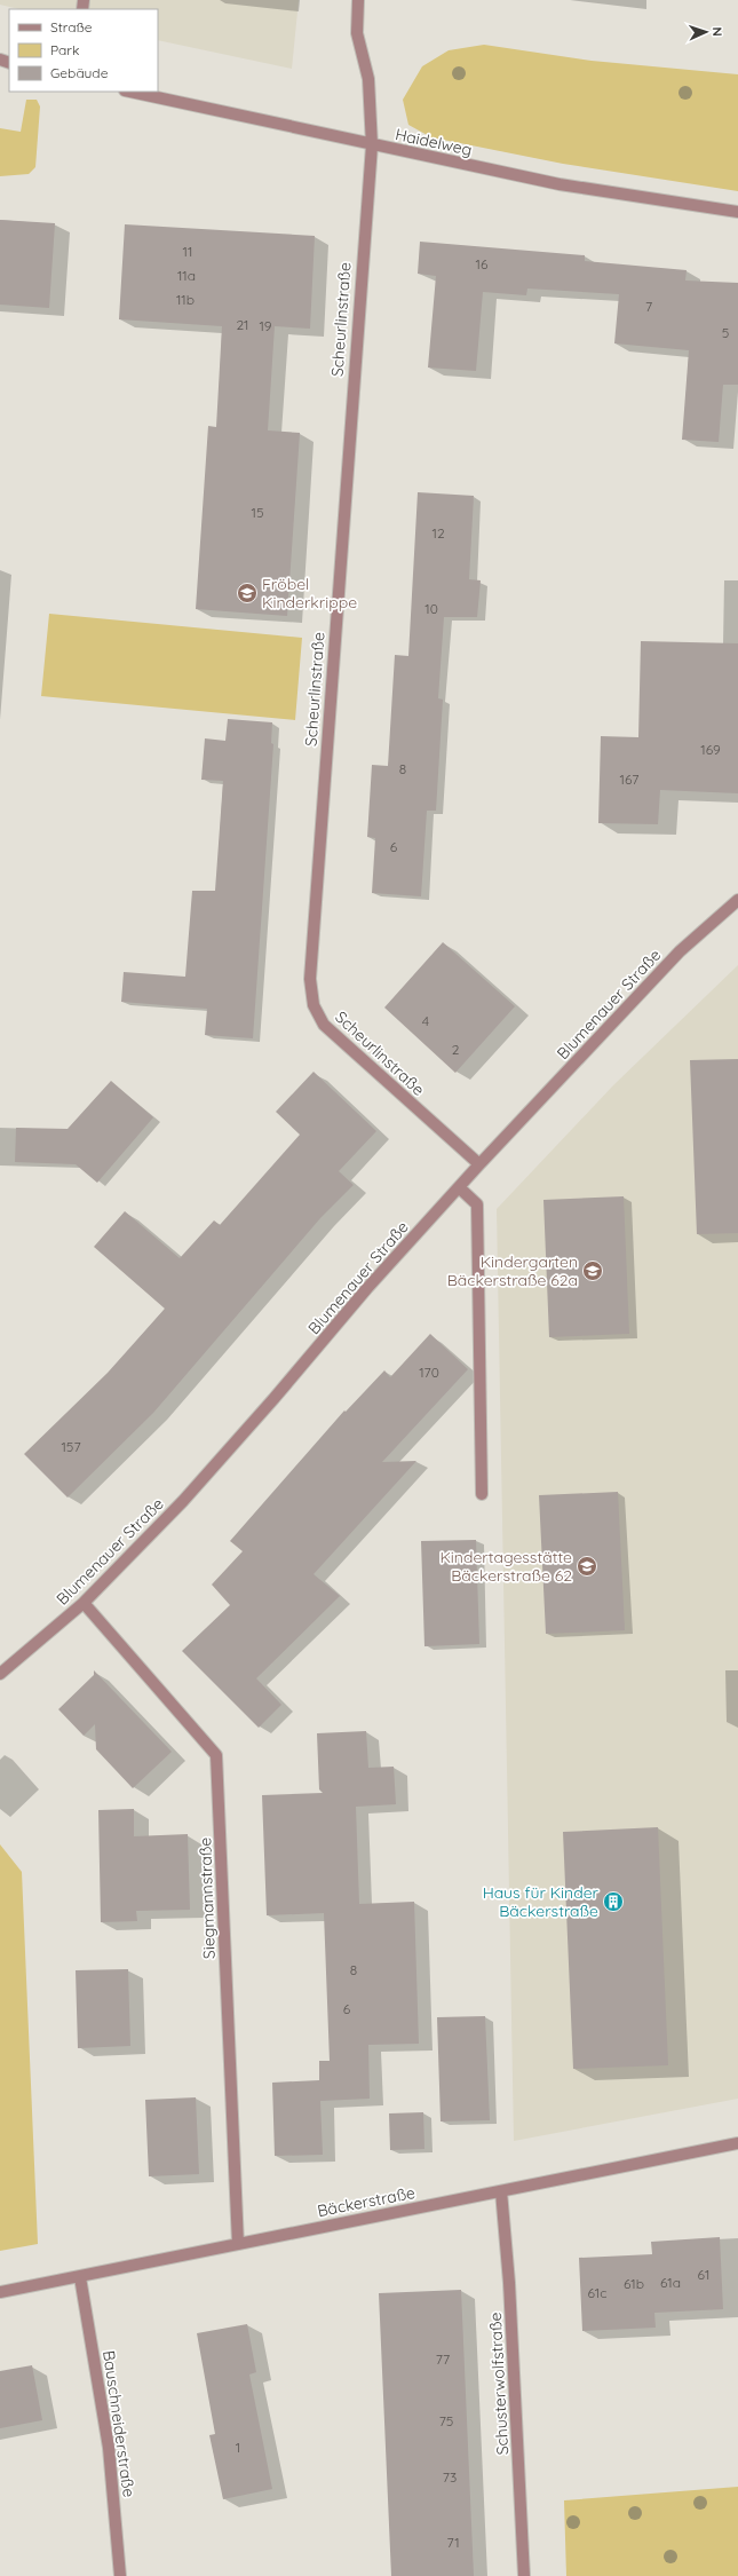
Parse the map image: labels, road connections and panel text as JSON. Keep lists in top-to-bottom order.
{
  "streets": {
    "street": [
      "Haidelweg",
      "Scheurlinstraße",
      "Blumenauer Straße",
      "Siegmannstraße",
      "Bäckerstraße",
      "Schusterwolfstraße",
      "Bauschneiderstraße"
    ]
  },
  "crossings": [
    ["Haidelweg", "Scheurlinstraße"],
    ["Scheurlinstraße", "Blumenauer Straße"],
    ["Blumenauer Straße", "Siegmannstraße"],
    ["Siegmannstraße", "Bäckerstraße"],
    ["Bäckerstraße", "Schusterwolfstraße"],
    ["Bäckerstraße", "Bauschneiderstraße"]
  ],
  "places": {
    "school or university": ["Fröbel Kinderkrippe", "Kindergarten Bäckerstraße 62a", "Kindertagesstätte Bäckerstraße 62"],
    "building": ["Haus für Kinder Bäckerstraße"]
  },
  "house_numbers": [
    "11",
    "16",
    "11a",
    "11b",
    "7",
    "21",
    "19",
    "5",
    "15",
    "12",
    "10",
    "169",
    "8",
    "167",
    "6",
    "4",
    "2",
    "170",
    "157",
    "8",
    "6",
    "61",
    "61a",
    "61b",
    "61c",
    "77",
    "75",
    "1",
    "73",
    "71"
  ],
  "legend": ["Straße", "Park", "Gebäude"],
  "north": "right"
}
